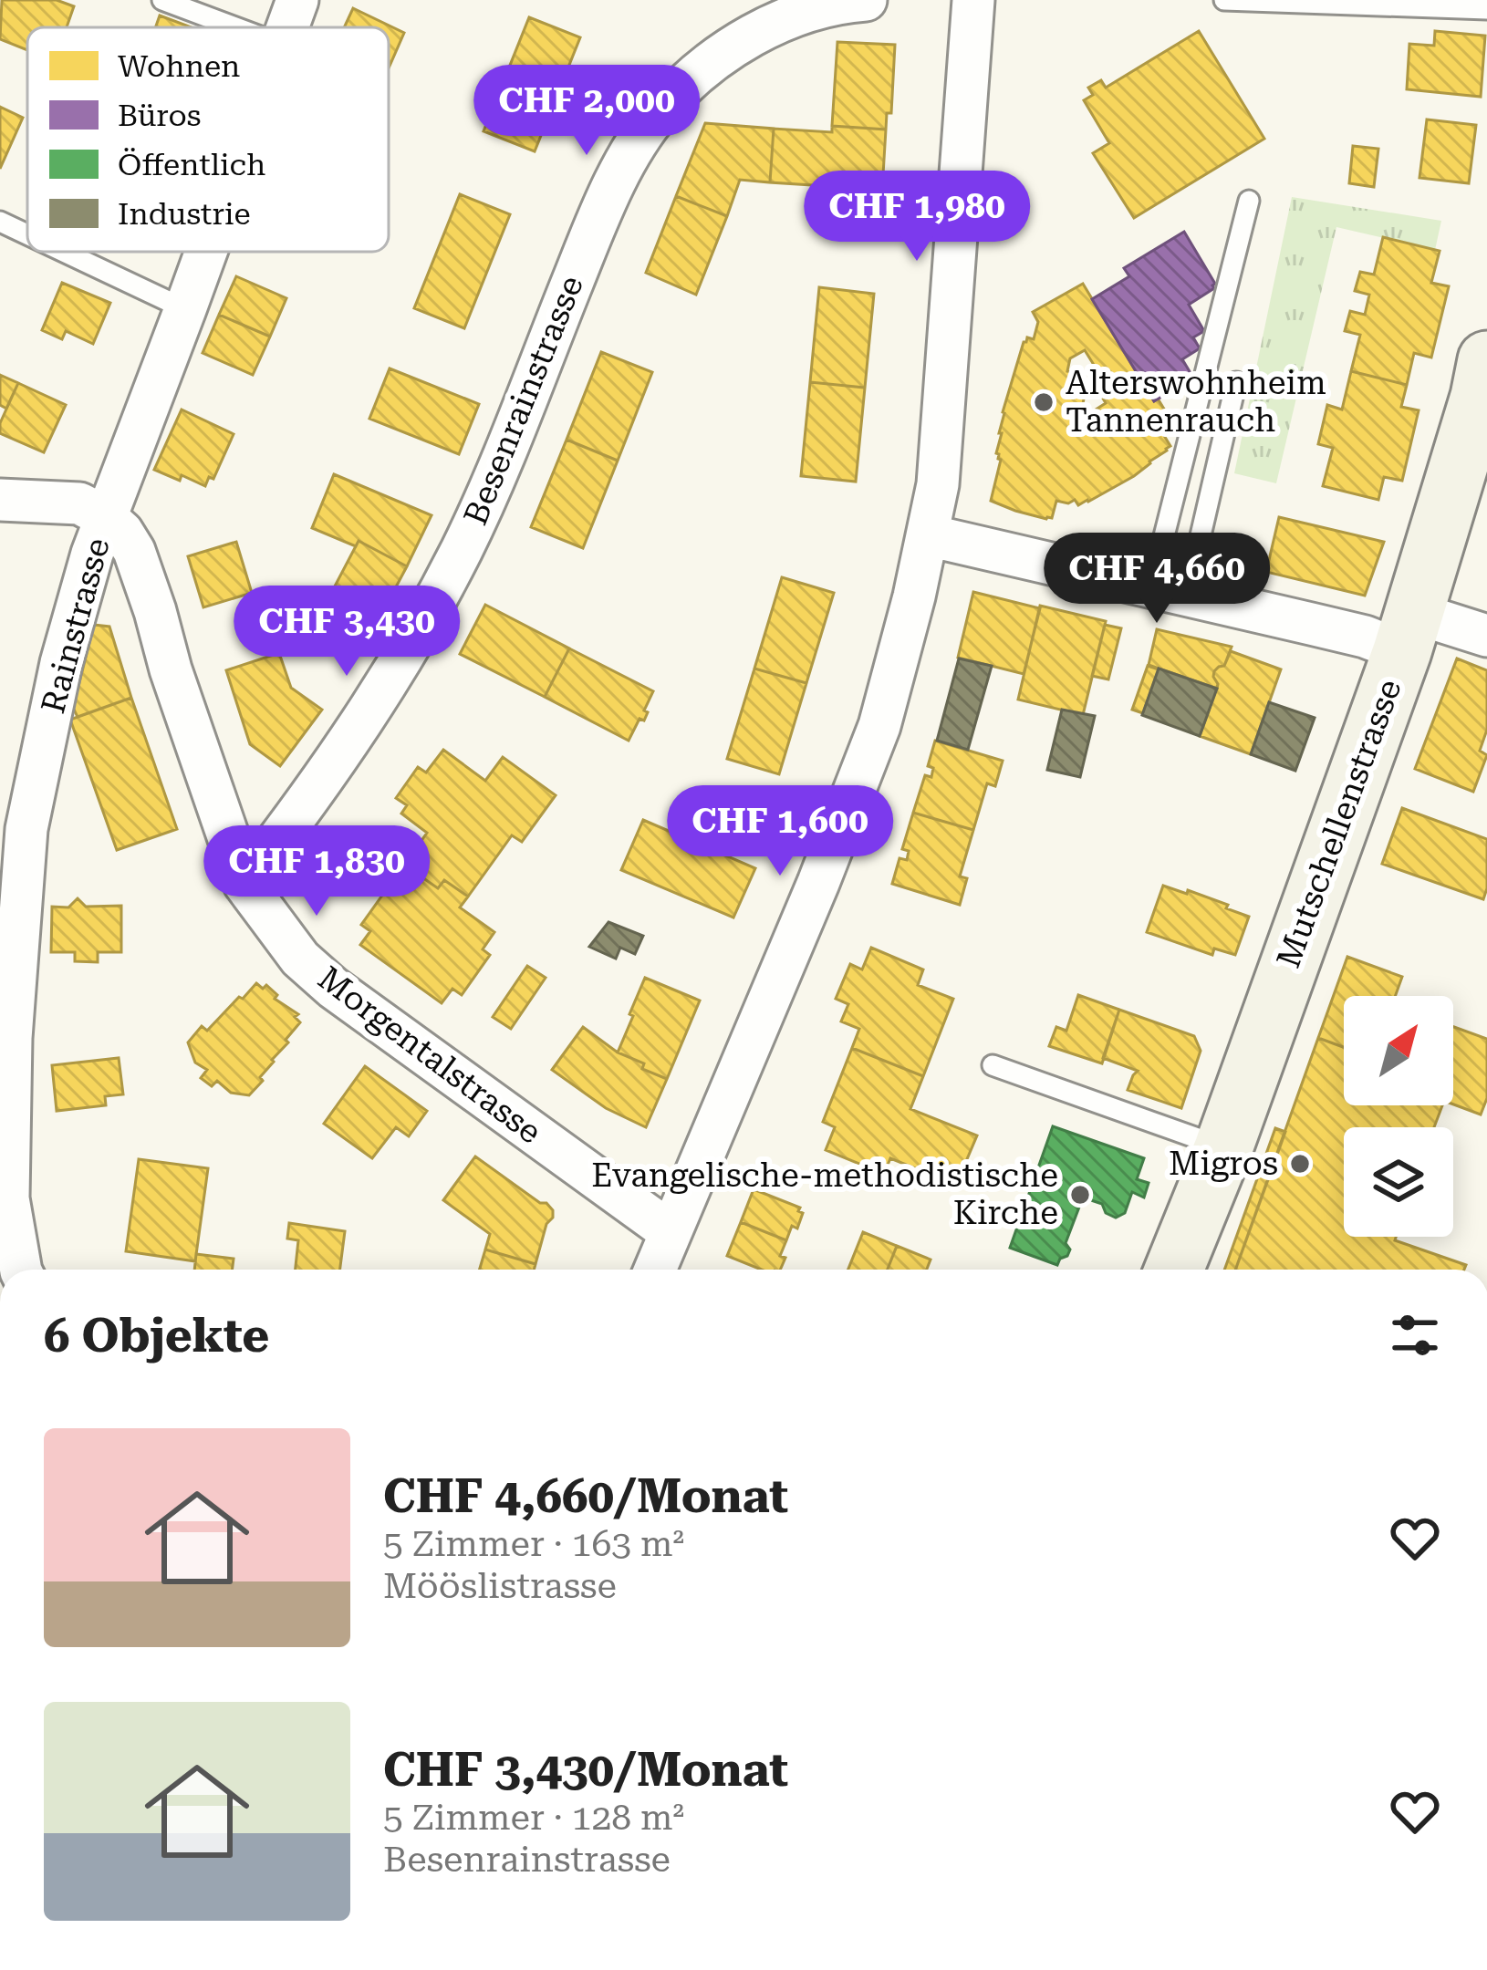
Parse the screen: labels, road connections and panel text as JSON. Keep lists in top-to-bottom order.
{
  "streets": {
    "street": [
      "Besenrainstrasse",
      "Rainstrasse",
      "Mutschellenstrasse",
      "Morgentalstrasse"
    ]
  },
  "crossings": [
    ["Besenrainstrasse", "Morgentalstrasse"],
    ["Rainstrasse", "Morgentalstrasse"]
  ],
  "places": ["Alterswohnheim Tannenrauch", "Migros", "Evangelische-methodistische Kirche"],
  "legend": [
    "Wohnen",
    "Büros",
    "Öffentlich",
    "Industrie"
  ],
  "north": "top right",
  "page": {
    "price": [
      "CHF 2,000",
      "CHF 1,980",
      "CHF 4,660",
      "CHF 3,430",
      "CHF 1,600",
      "CHF 1,830"
    ],
    "heading": "6 Objekte",
    "list": [
      {
        "name": "CHF 4,660/Monat",
        "note": "5 Zimmer · 163 m² · Mööslistrasse"
      },
      {
        "name": "CHF 3,430/Monat",
        "note": "5 Zimmer · 128 m² · Besenrainstrasse"
      }
    ]
  }
}
